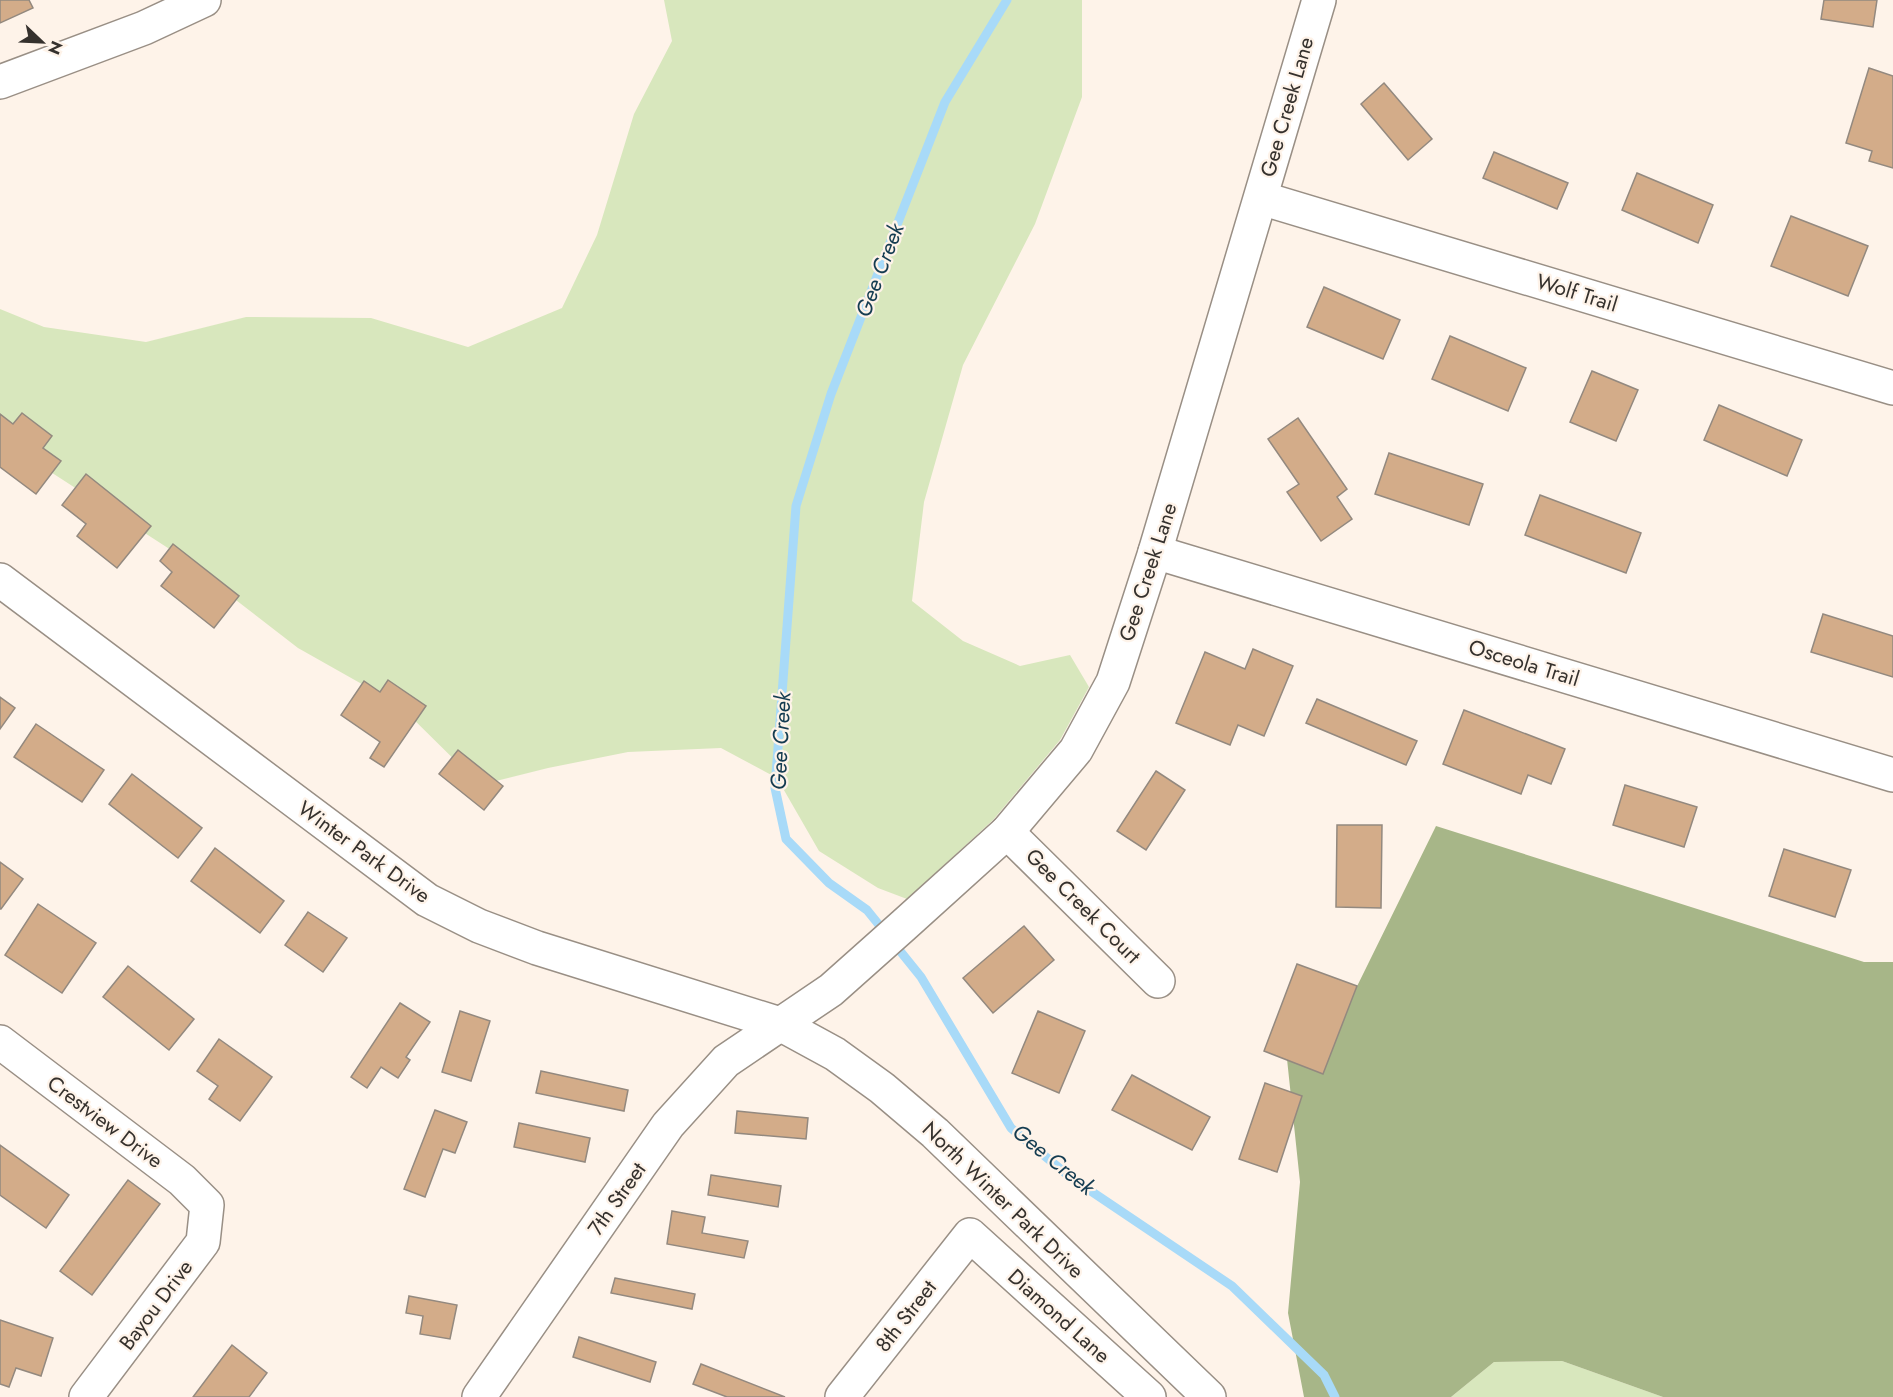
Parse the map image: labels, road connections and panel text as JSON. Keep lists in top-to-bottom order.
{
  "streets": {
    "street": [
      "Gee Creek Lane",
      "Wolf Trail",
      "Osceola Trail",
      "Winter Park Drive",
      "Gee Creek Court",
      "Crestview Drive",
      "7th Street",
      "North Winter Park Drive",
      "Bayou Drive",
      "8th Street",
      "Diamond Lane"
    ]
  },
  "crossings": [
    ["Gee Creek Lane", "Wolf Trail"],
    ["Gee Creek Lane", "Osceola Trail"],
    ["Gee Creek Lane", "Winter Park Drive"],
    ["Gee Creek Lane", "Gee Creek Court"],
    ["Gee Creek Lane", "7th Street"],
    ["Gee Creek Lane", "North Winter Park Drive"],
    ["Winter Park Drive", "7th Street"],
    ["Winter Park Drive", "North Winter Park Drive"],
    ["Crestview Drive", "Bayou Drive"],
    ["7th Street", "North Winter Park Drive"],
    ["8th Street", "Diamond Lane"]
  ],
  "water": ["Gee Creek"],
  "north": "bottom right"
}
